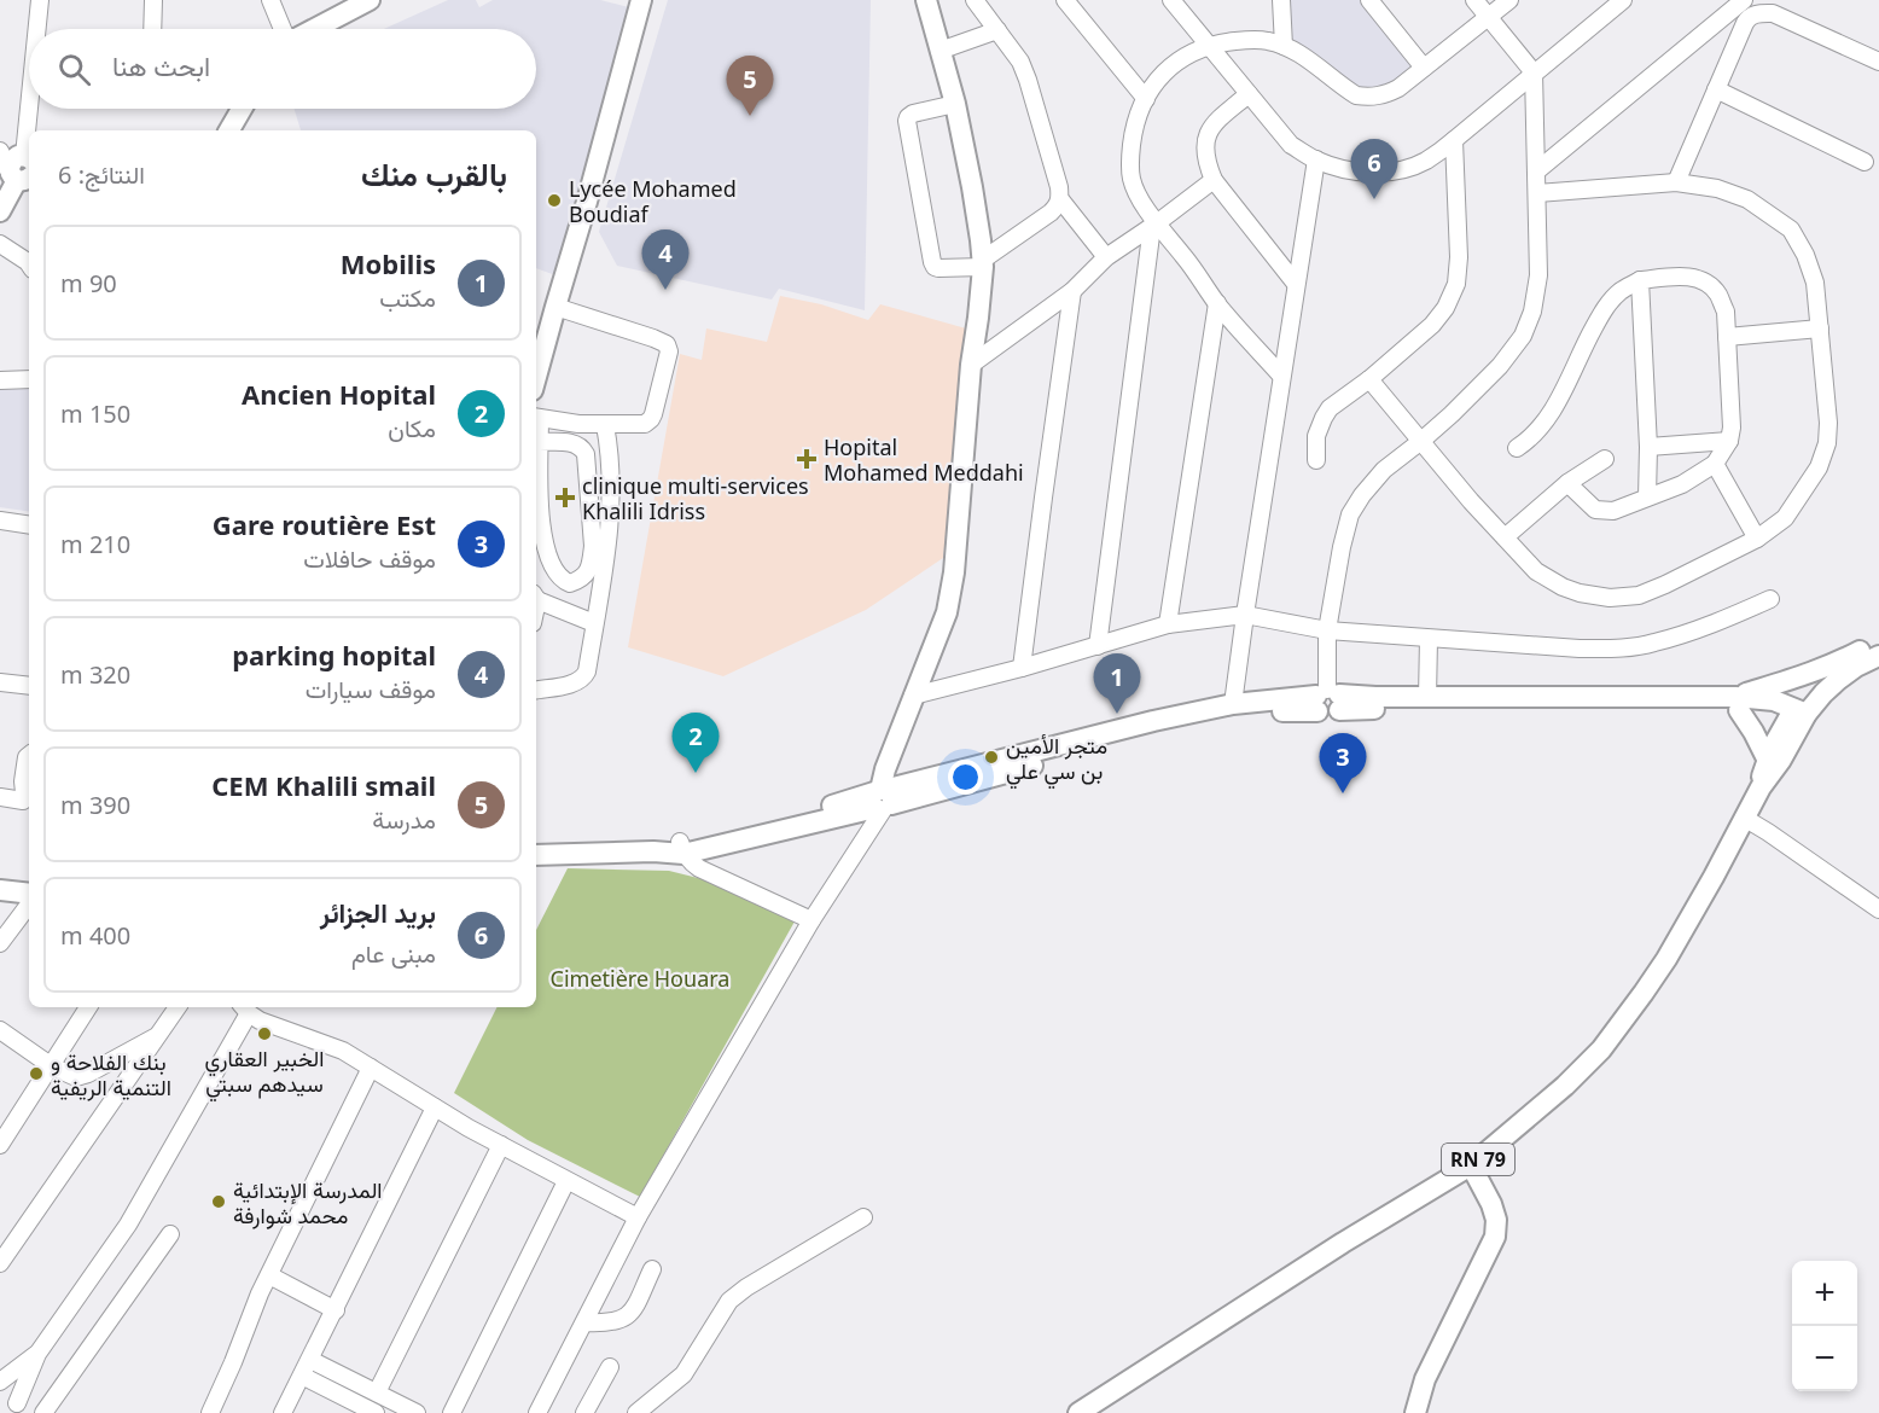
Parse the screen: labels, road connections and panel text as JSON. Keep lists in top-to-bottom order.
{
  "streets": {
    "main road": ["RN 79"]
  },
  "parks": ["Cimetière Houara"],
  "places": {
    "other": [
      "Lycée Mohamed Boudiaf",
      "متجر الأمين بن سي علي",
      "الخبير العقاري سيدهم سبتي",
      "بنك الفلاحة و التنمية الريفية",
      "المدرسة الإبتدائية محمد شوارفة"
    ],
    "health": ["Hopital Mohamed Meddahi", "clinique multi-services Khalili Idriss"]
  },
  "page": {
    "search": "ابحث هنا",
    "pins": [
      "5",
      "6",
      "4",
      "1",
      "2",
      "3"
    ],
    "heading": ["بالقرب منك", "النتائج: 6"],
    "list": [
      {
        "mark": "1",
        "name": "Mobilis",
        "note": "مكتب",
        "value": "90 m"
      },
      {
        "mark": "2",
        "name": "Ancien Hopital",
        "note": "مكان",
        "value": "150 m"
      },
      {
        "mark": "3",
        "name": "Gare routière Est",
        "note": "موقف حافلات",
        "value": "210 m"
      },
      {
        "mark": "4",
        "name": "parking hopital",
        "note": "موقف سيارات",
        "value": "320 m"
      },
      {
        "mark": "5",
        "name": "CEM Khalili smail",
        "note": "مدرسة",
        "value": "390 m"
      },
      {
        "mark": "6",
        "name": "بريد الجزائر",
        "note": "مبنى عام",
        "value": "400 m"
      }
    ],
    "map_buttons": ["+", "−"]
  }
}
